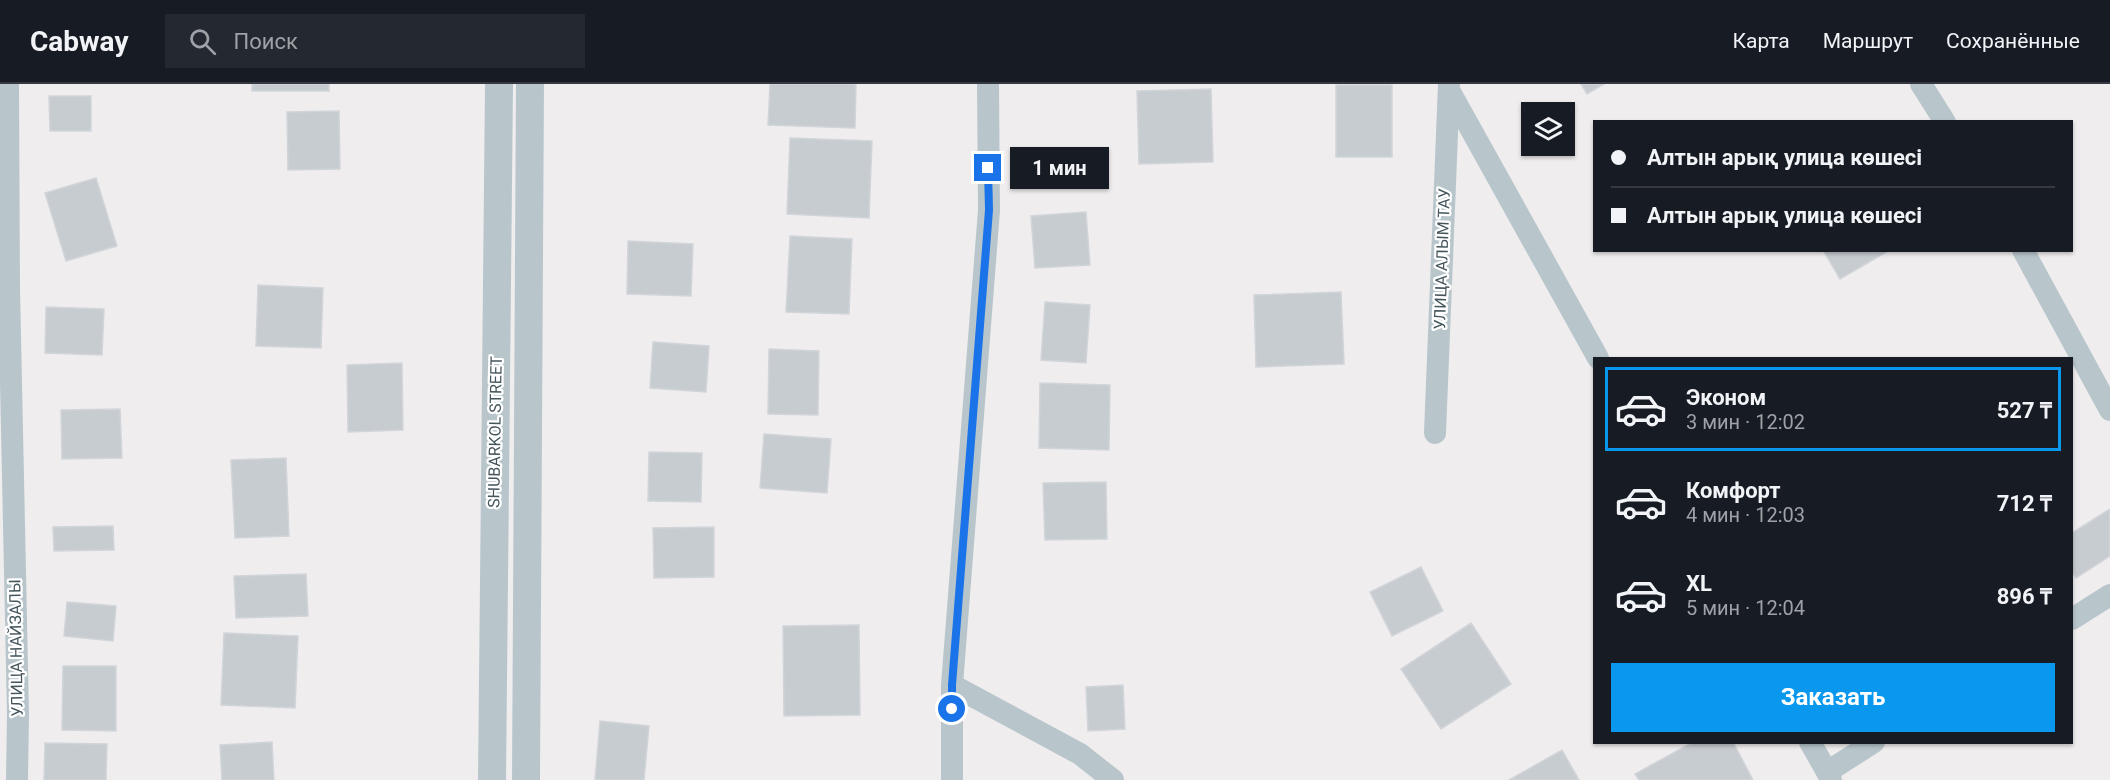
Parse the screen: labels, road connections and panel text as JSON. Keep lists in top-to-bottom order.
{
  "streets": {
    "street": ["УЛИЦА АЛЫМ ТАУ", "SHUBARKOL STREET", "УЛИЦА НАЙЗАЛЫ"]
  },
  "page": {
    "header": "Cabway",
    "search": "Поиск",
    "nav": ["Карта", "Маршрут", "Сохранённые"],
    "banner": ["Алтын арық улица көшесі", "Алтын арық улица көшесі"],
    "bubble": "1 мин",
    "list": [
      {
        "name": "Эконом",
        "note": "3 мин · 12:02",
        "value": "527 ₸"
      },
      {
        "name": "Комфорт",
        "note": "4 мин · 12:03",
        "value": "712 ₸"
      },
      {
        "name": "XL",
        "note": "5 мин · 12:04",
        "value": "896 ₸"
      }
    ],
    "buttons": "Заказать"
  }
}
